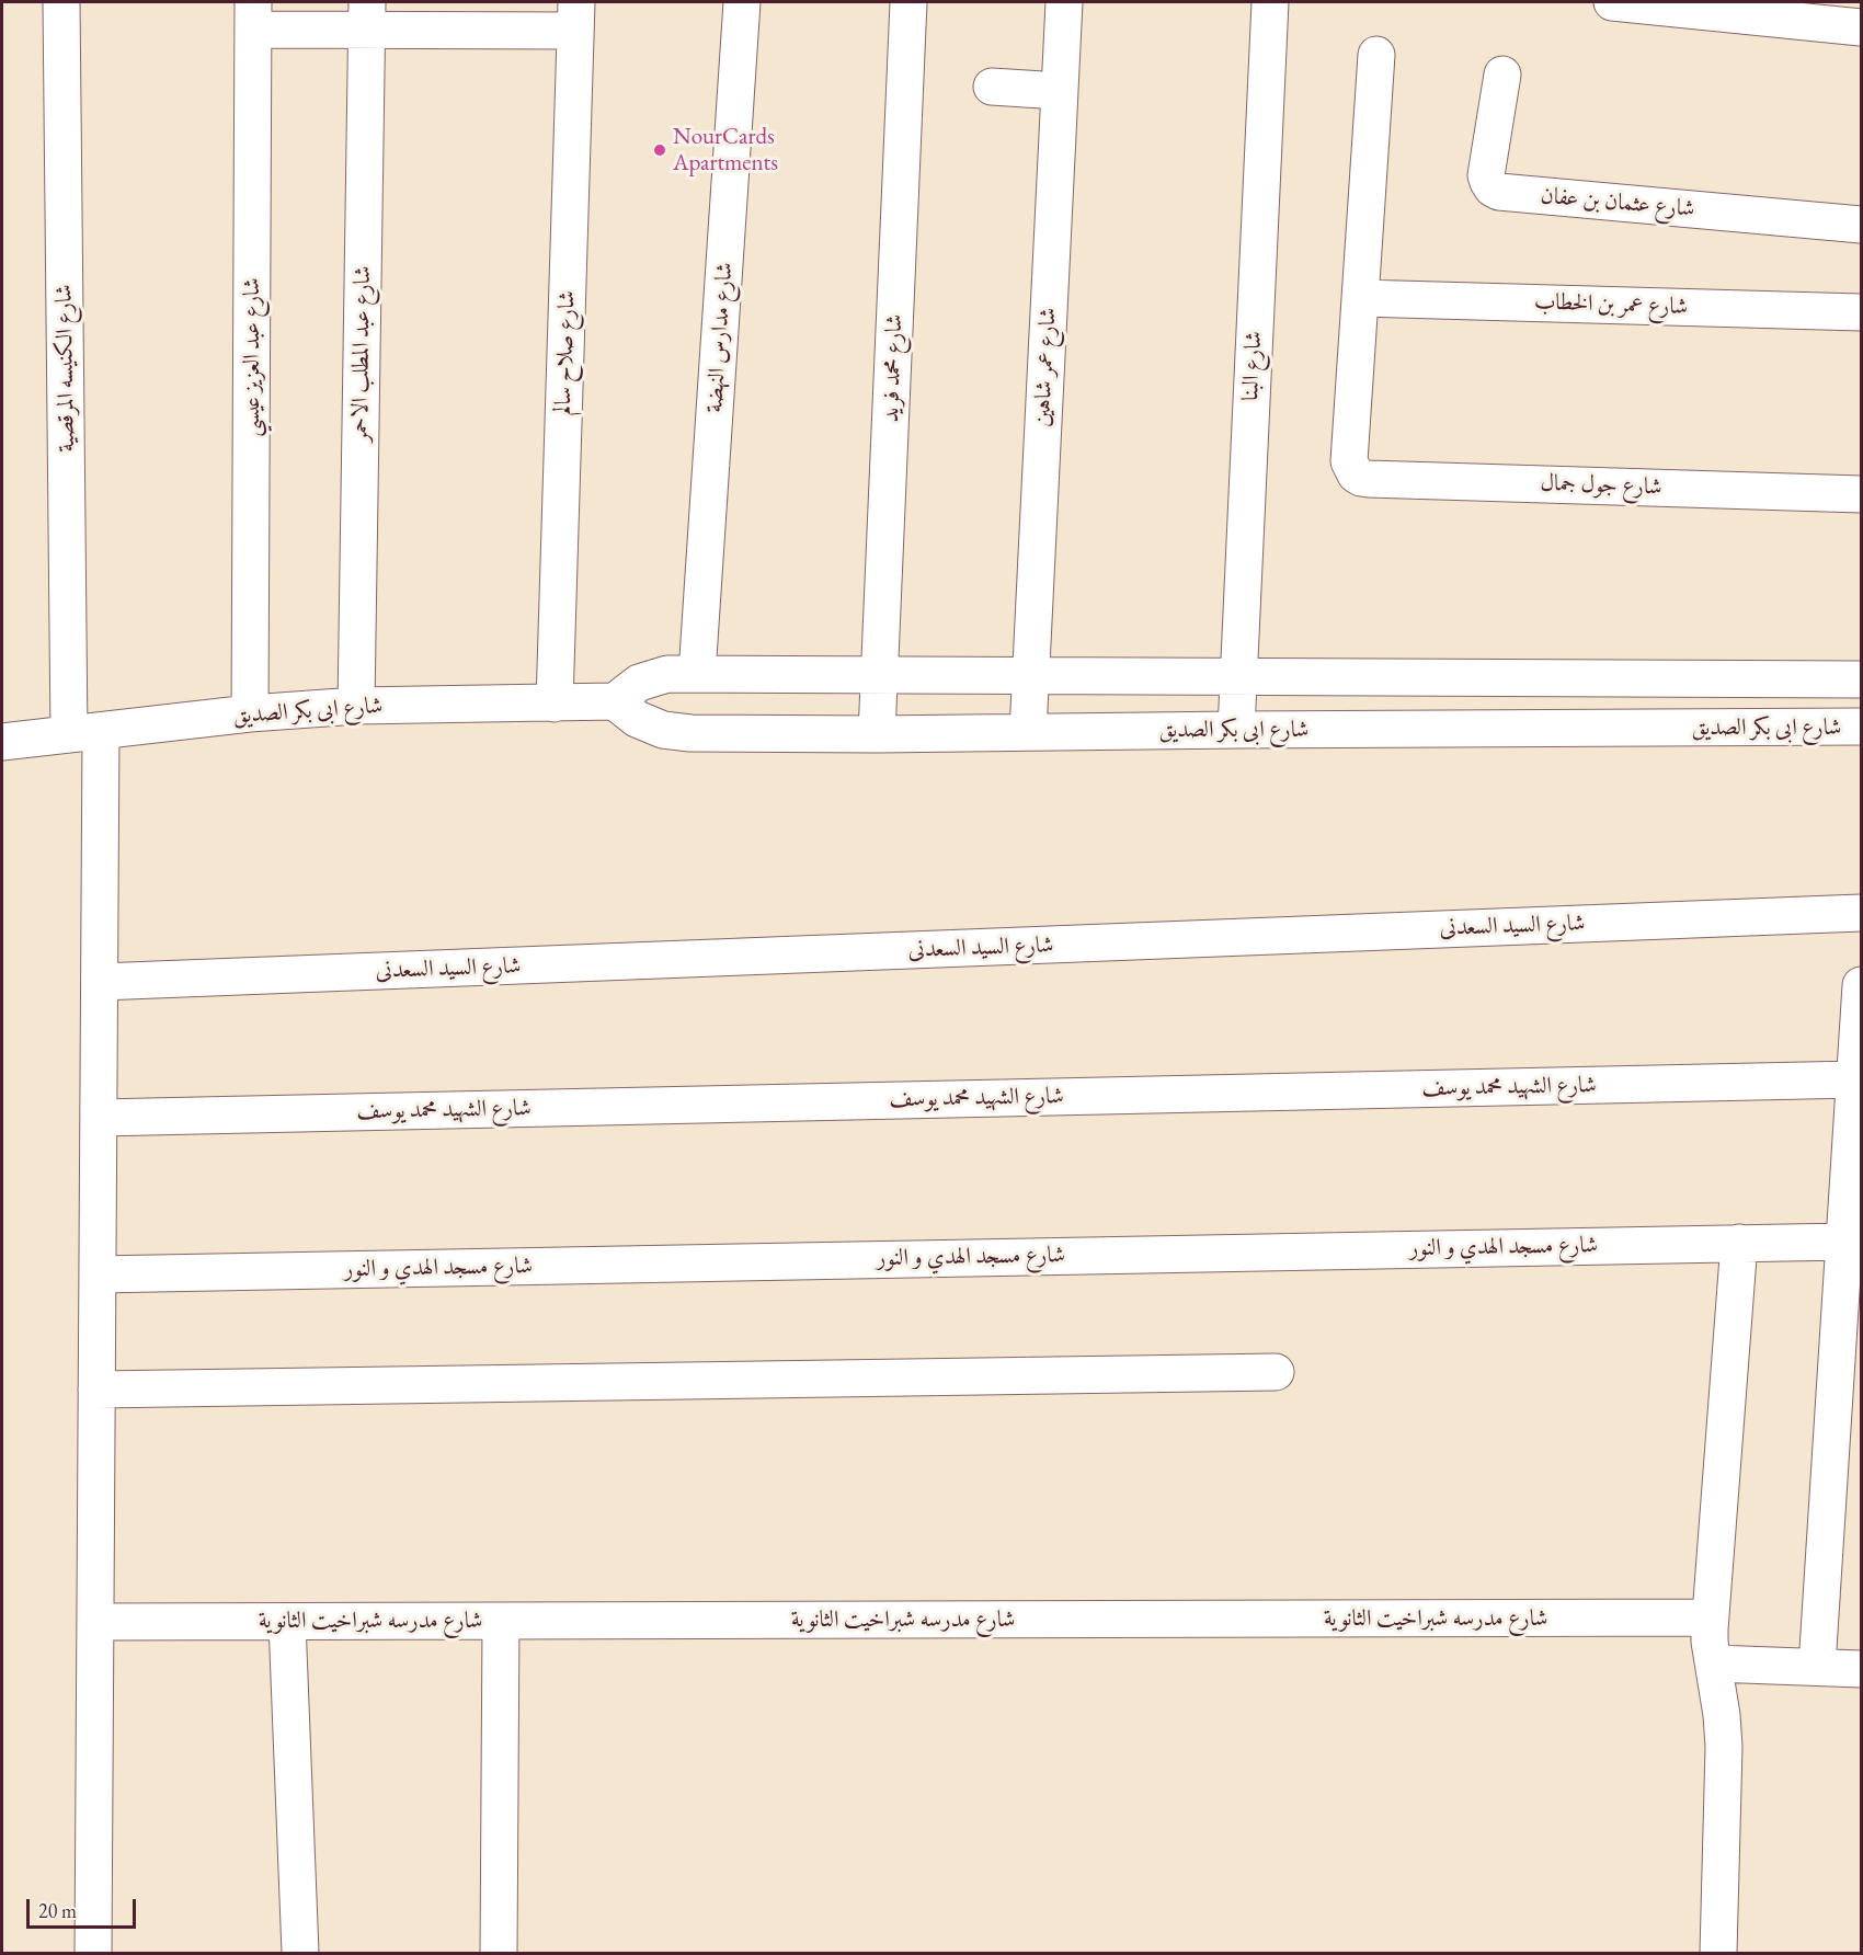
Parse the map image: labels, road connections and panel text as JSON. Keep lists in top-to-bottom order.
{
  "streets": {
    "street": [
      "شارع عثمان بن عفان",
      "شارع عمر بن الخطاب",
      "شارع مدارس النهضة",
      "شارع صلاح سالم",
      "شارع عبد المطلب الاحمر",
      "شارع عبد العزيز عيسي",
      "شارع البنا",
      "شارع عمر شاهين",
      "شارع الكنيسه المرقصية",
      "شارع محمد فريد",
      "شارع جول جمال",
      "شارع ابى بكر الصديق",
      "شارع السيد السعدنى",
      "شارع الشهيد محمد يوسف",
      "شارع مسجد الهدي و النور",
      "شارع مدرسه شبراخيت الثانوية"
    ]
  },
  "crossings": [
    ["شارع عمر بن الخطاب", "شارع جول جمال"],
    ["شارع مدارس النهضة", "شارع ابى بكر الصديق"],
    ["شارع صلاح سالم", "شارع ابى بكر الصديق"],
    ["شارع عبد المطلب الاحمر", "شارع ابى بكر الصديق"],
    ["شارع عبد العزيز عيسي", "شارع ابى بكر الصديق"],
    ["شارع البنا", "شارع ابى بكر الصديق"],
    ["شارع عمر شاهين", "شارع ابى بكر الصديق"],
    ["شارع الكنيسه المرقصية", "شارع ابى بكر الصديق"],
    ["شارع الكنيسه المرقصية", "شارع السيد السعدنى"],
    ["شارع الكنيسه المرقصية", "شارع الشهيد محمد يوسف"],
    ["شارع الكنيسه المرقصية", "شارع مسجد الهدي و النور"],
    ["شارع الكنيسه المرقصية", "شارع مدرسه شبراخيت الثانوية"],
    ["شارع محمد فريد", "شارع ابى بكر الصديق"]
  ],
  "places": ["NourCards Apartments"],
  "scale_bar": "20 m"
}
